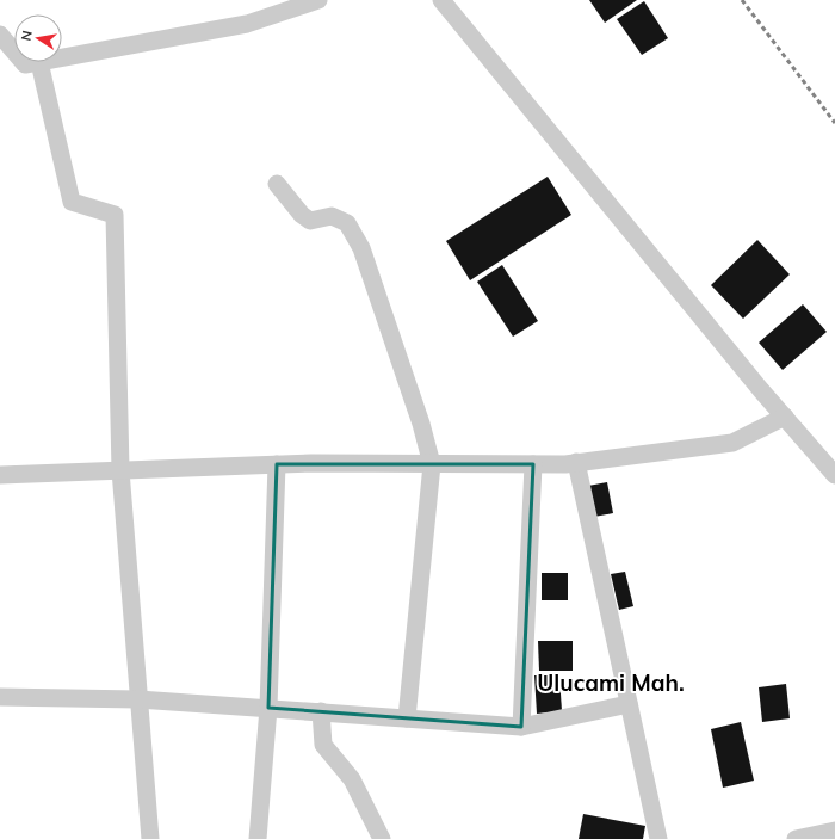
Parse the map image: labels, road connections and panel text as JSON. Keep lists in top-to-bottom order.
{
  "districts": ["Ulucami Mah."],
  "north": "left"
}
